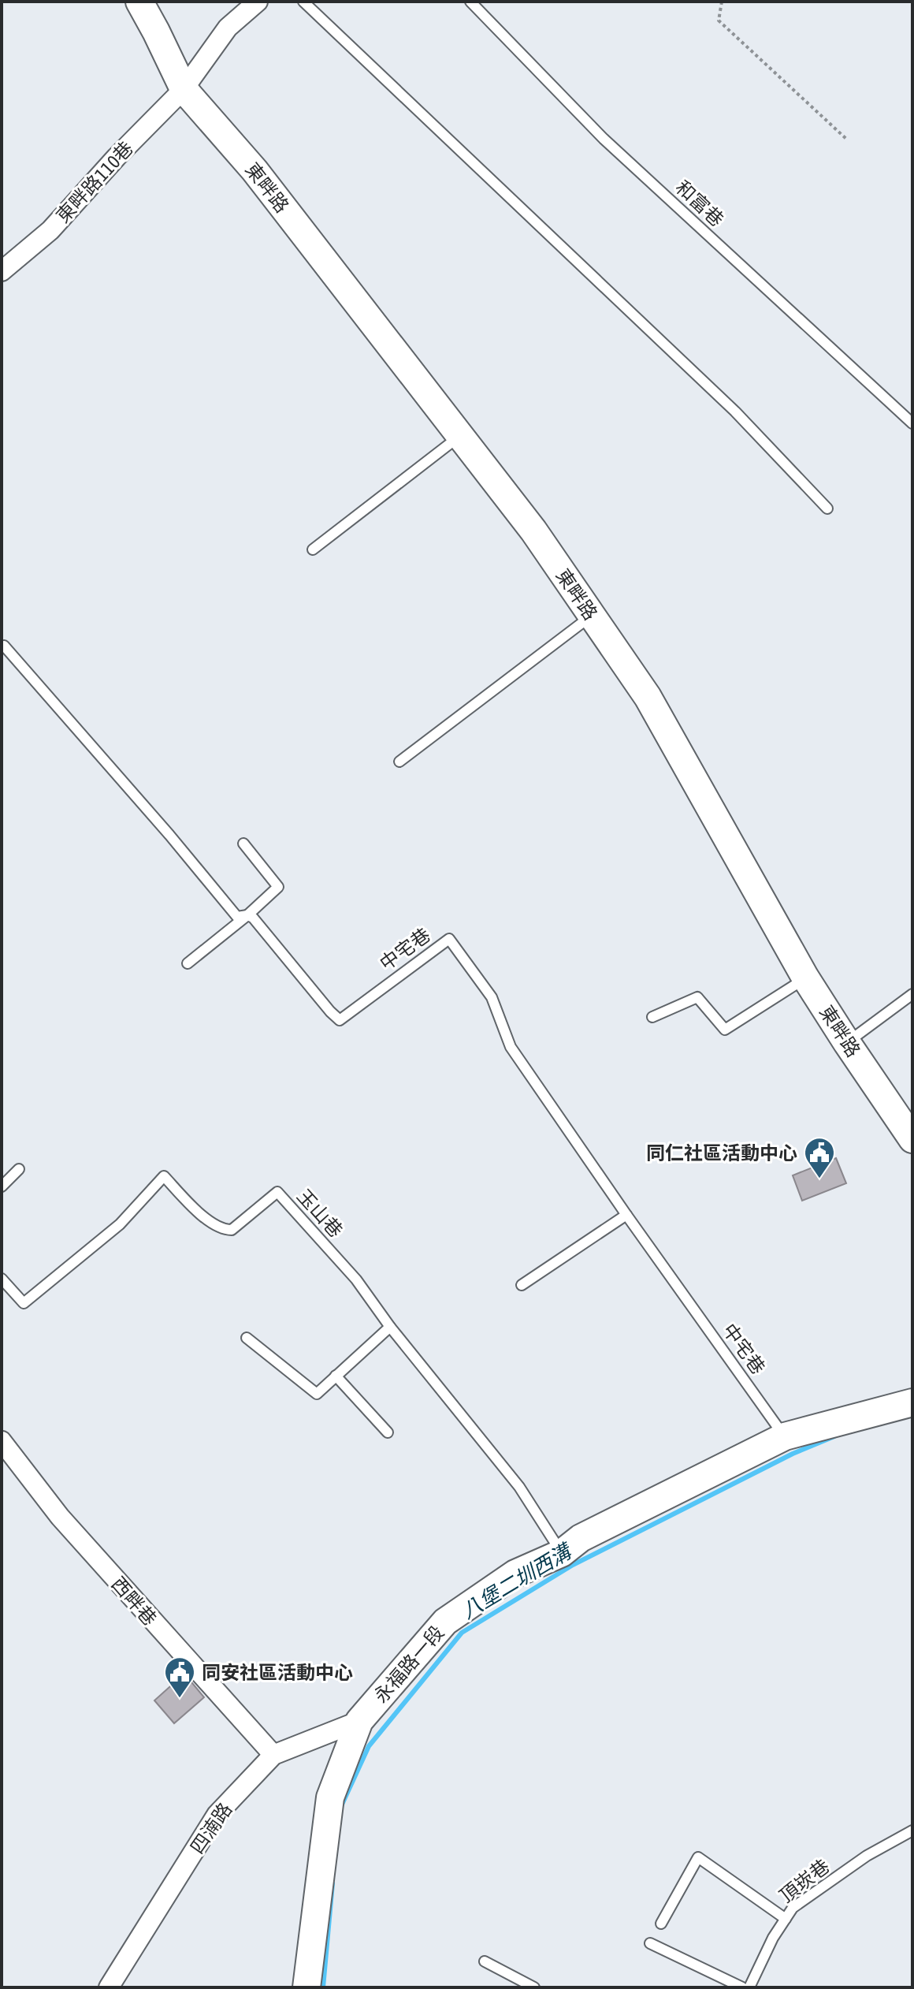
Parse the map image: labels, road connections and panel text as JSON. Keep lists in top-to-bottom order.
{
  "streets": {
    "street": [
      "東畔路110巷",
      "東畔路",
      "西畔巷",
      "永福路一段",
      "四湳路"
    ],
    "lane": [
      "和富巷",
      "中宅巷",
      "玉山巷",
      "頂崁巷"
    ]
  },
  "crossings": [
    ["東畔路110巷", "東畔路"],
    ["中宅巷", "永福路一段"],
    ["玉山巷", "永福路一段"],
    ["西畔巷", "四湳路"],
    ["永福路一段", "四湳路"]
  ],
  "water": ["八堡二圳西溝"],
  "places": {
    "public building": ["同仁社區活動中心", "同安社區活動中心"]
  }
}
